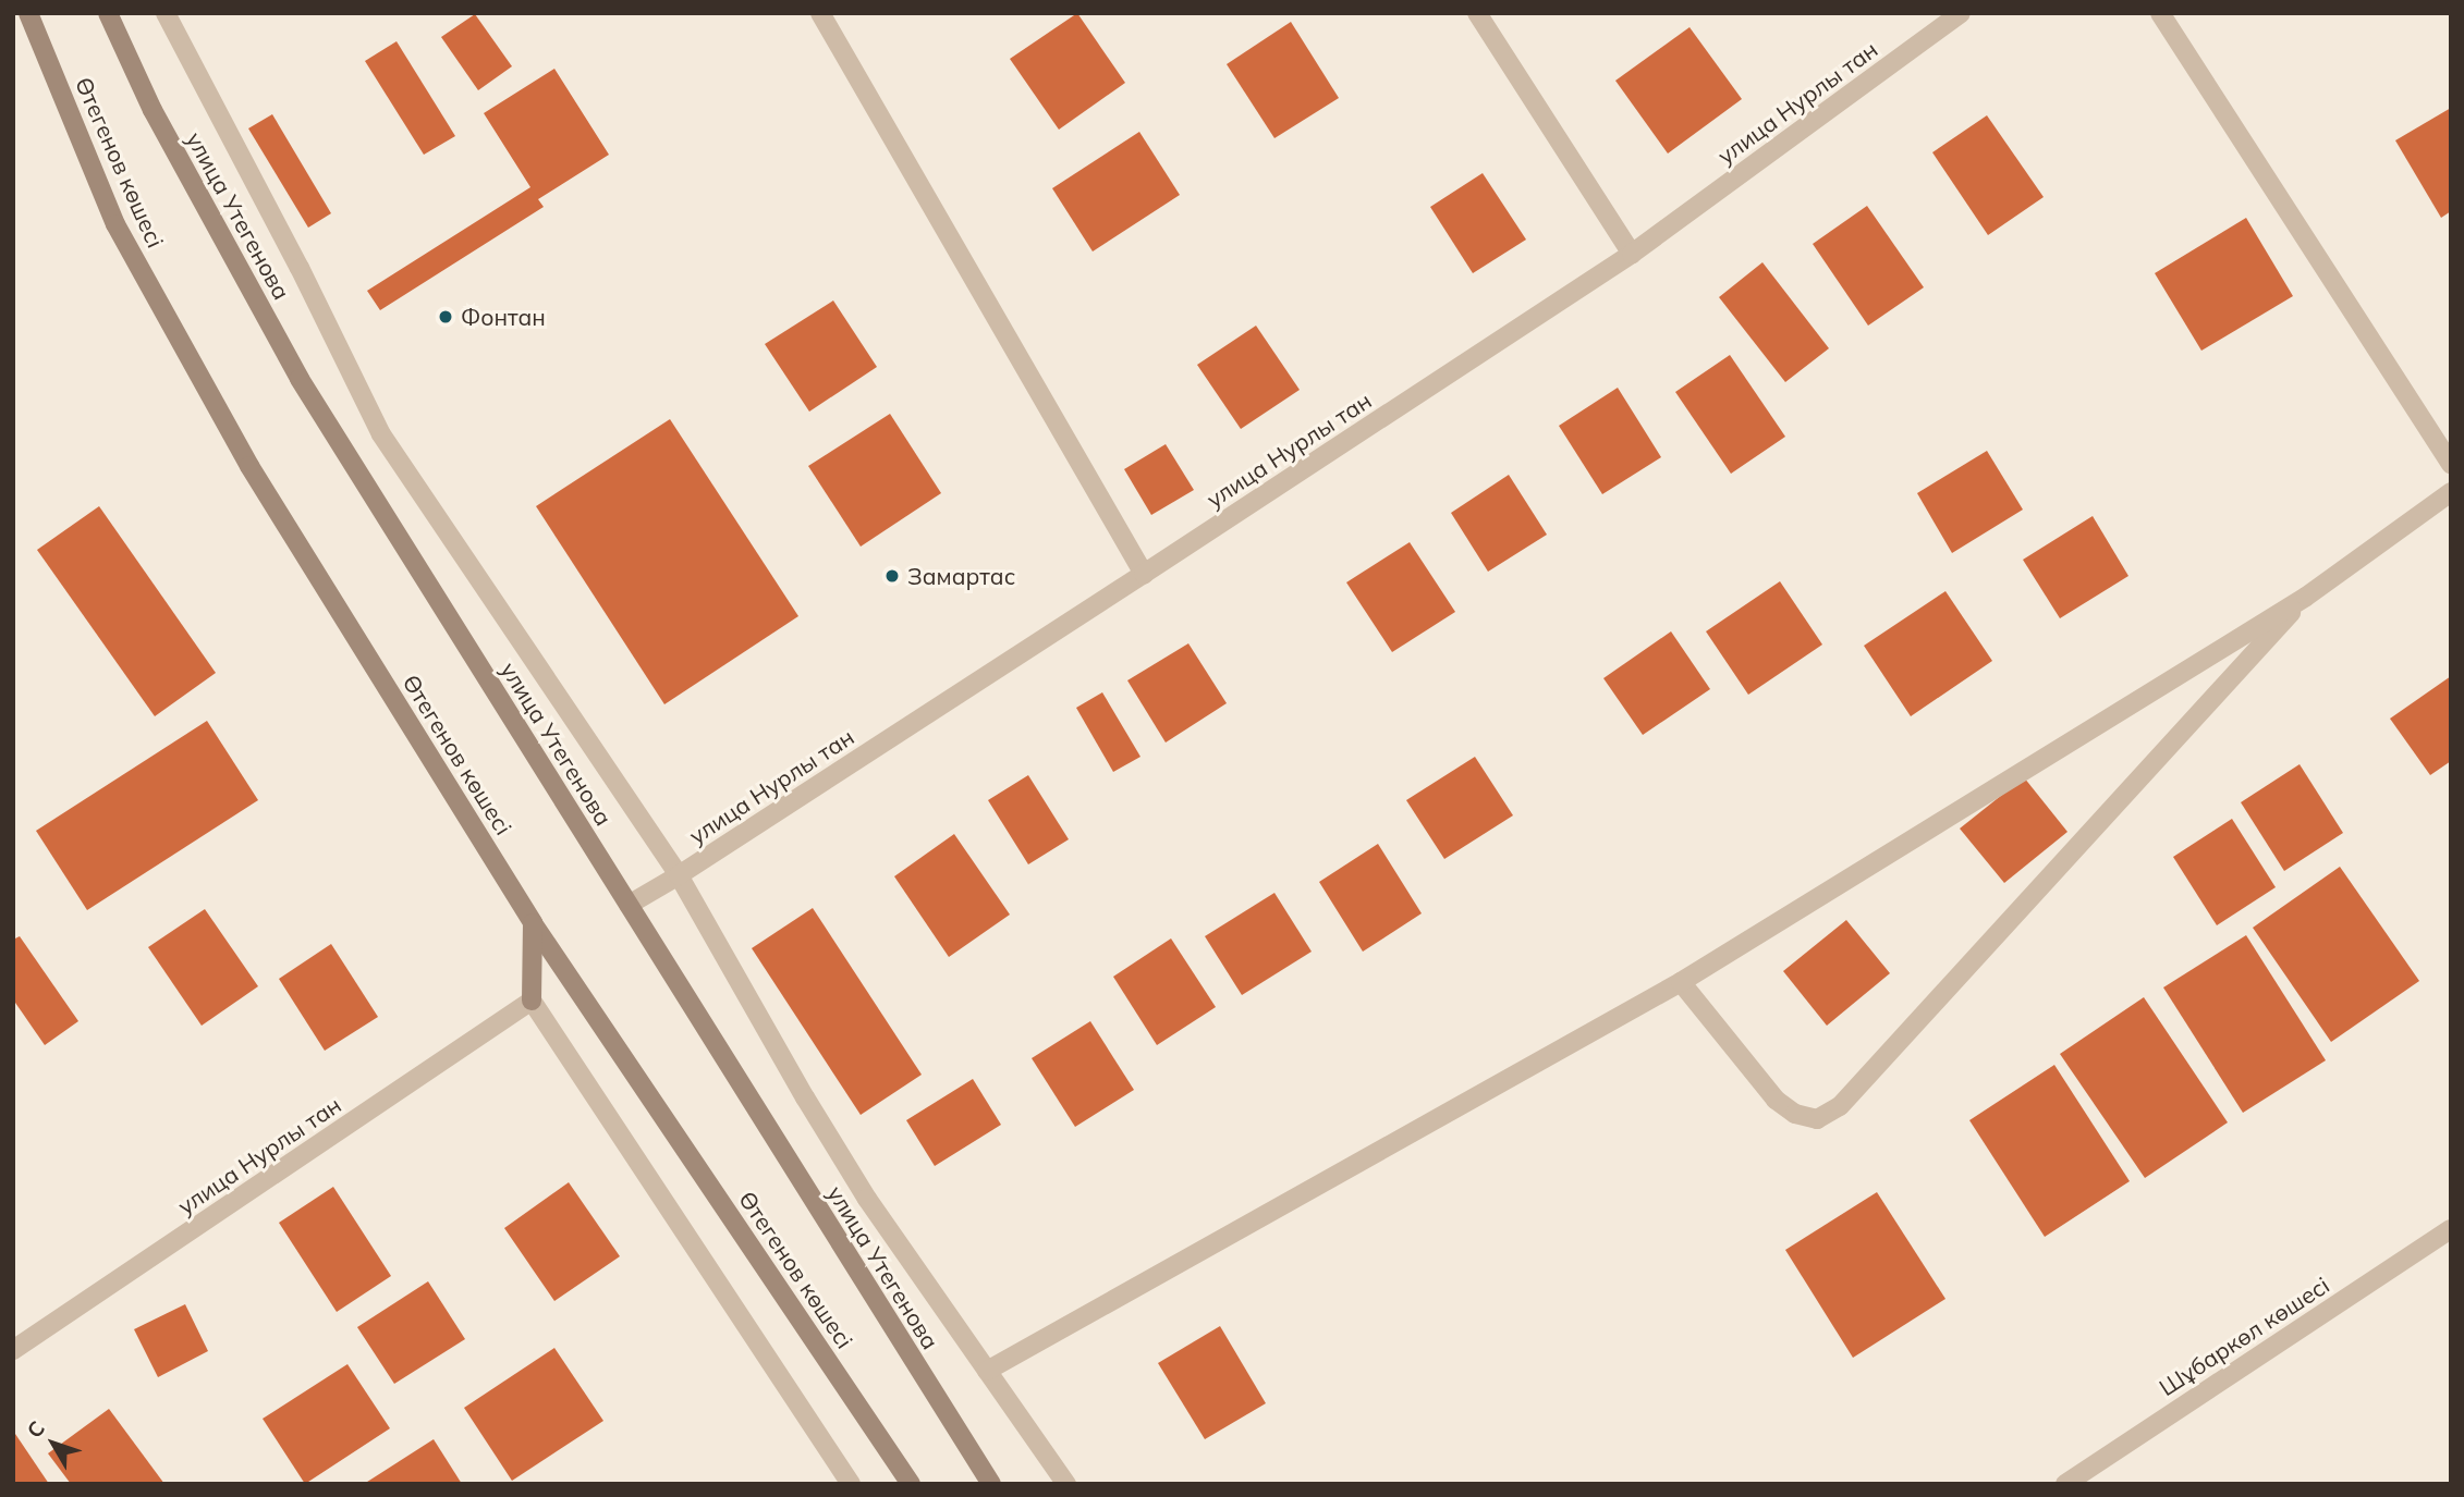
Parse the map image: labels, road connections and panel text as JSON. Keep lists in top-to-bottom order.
{
  "streets": {
    "main road": ["Өтегенов көшесі", "улица Утегенова"],
    "street": ["улица Нурлы тан", "Шұбаркөл көшесі"]
  },
  "crossings": [
    ["улица Нурлы тан", "улица Утегенова"]
  ],
  "places": ["Фонтан", "Замартас"],
  "north": "top left"
}
